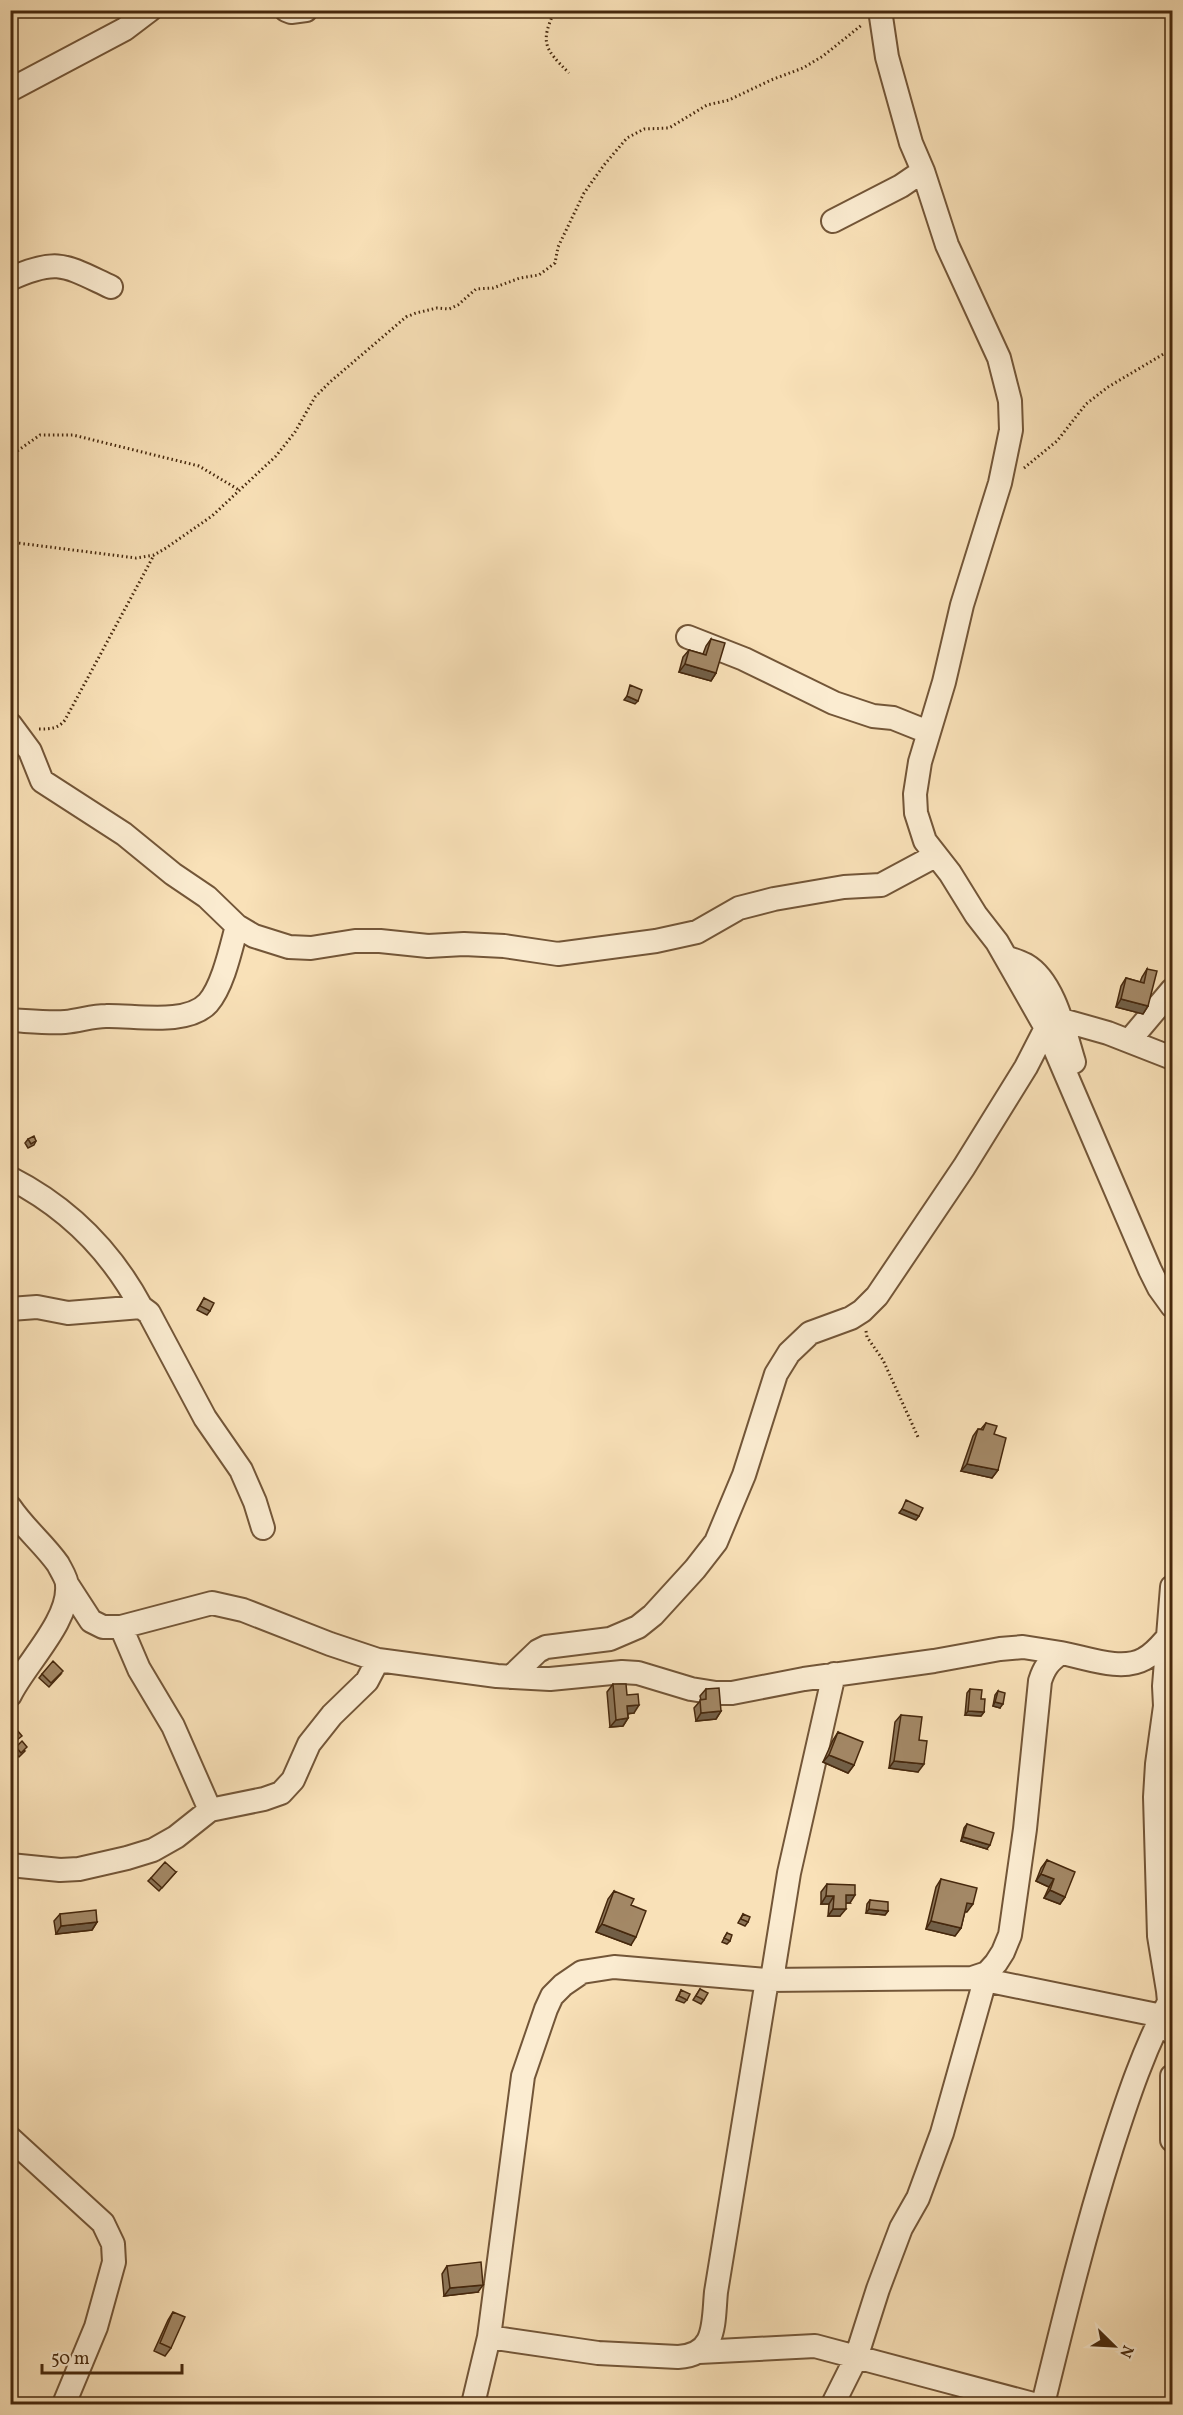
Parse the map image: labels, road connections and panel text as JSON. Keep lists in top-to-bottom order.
{
  "scale_bar": "50 m",
  "north": "bottom right"
}
